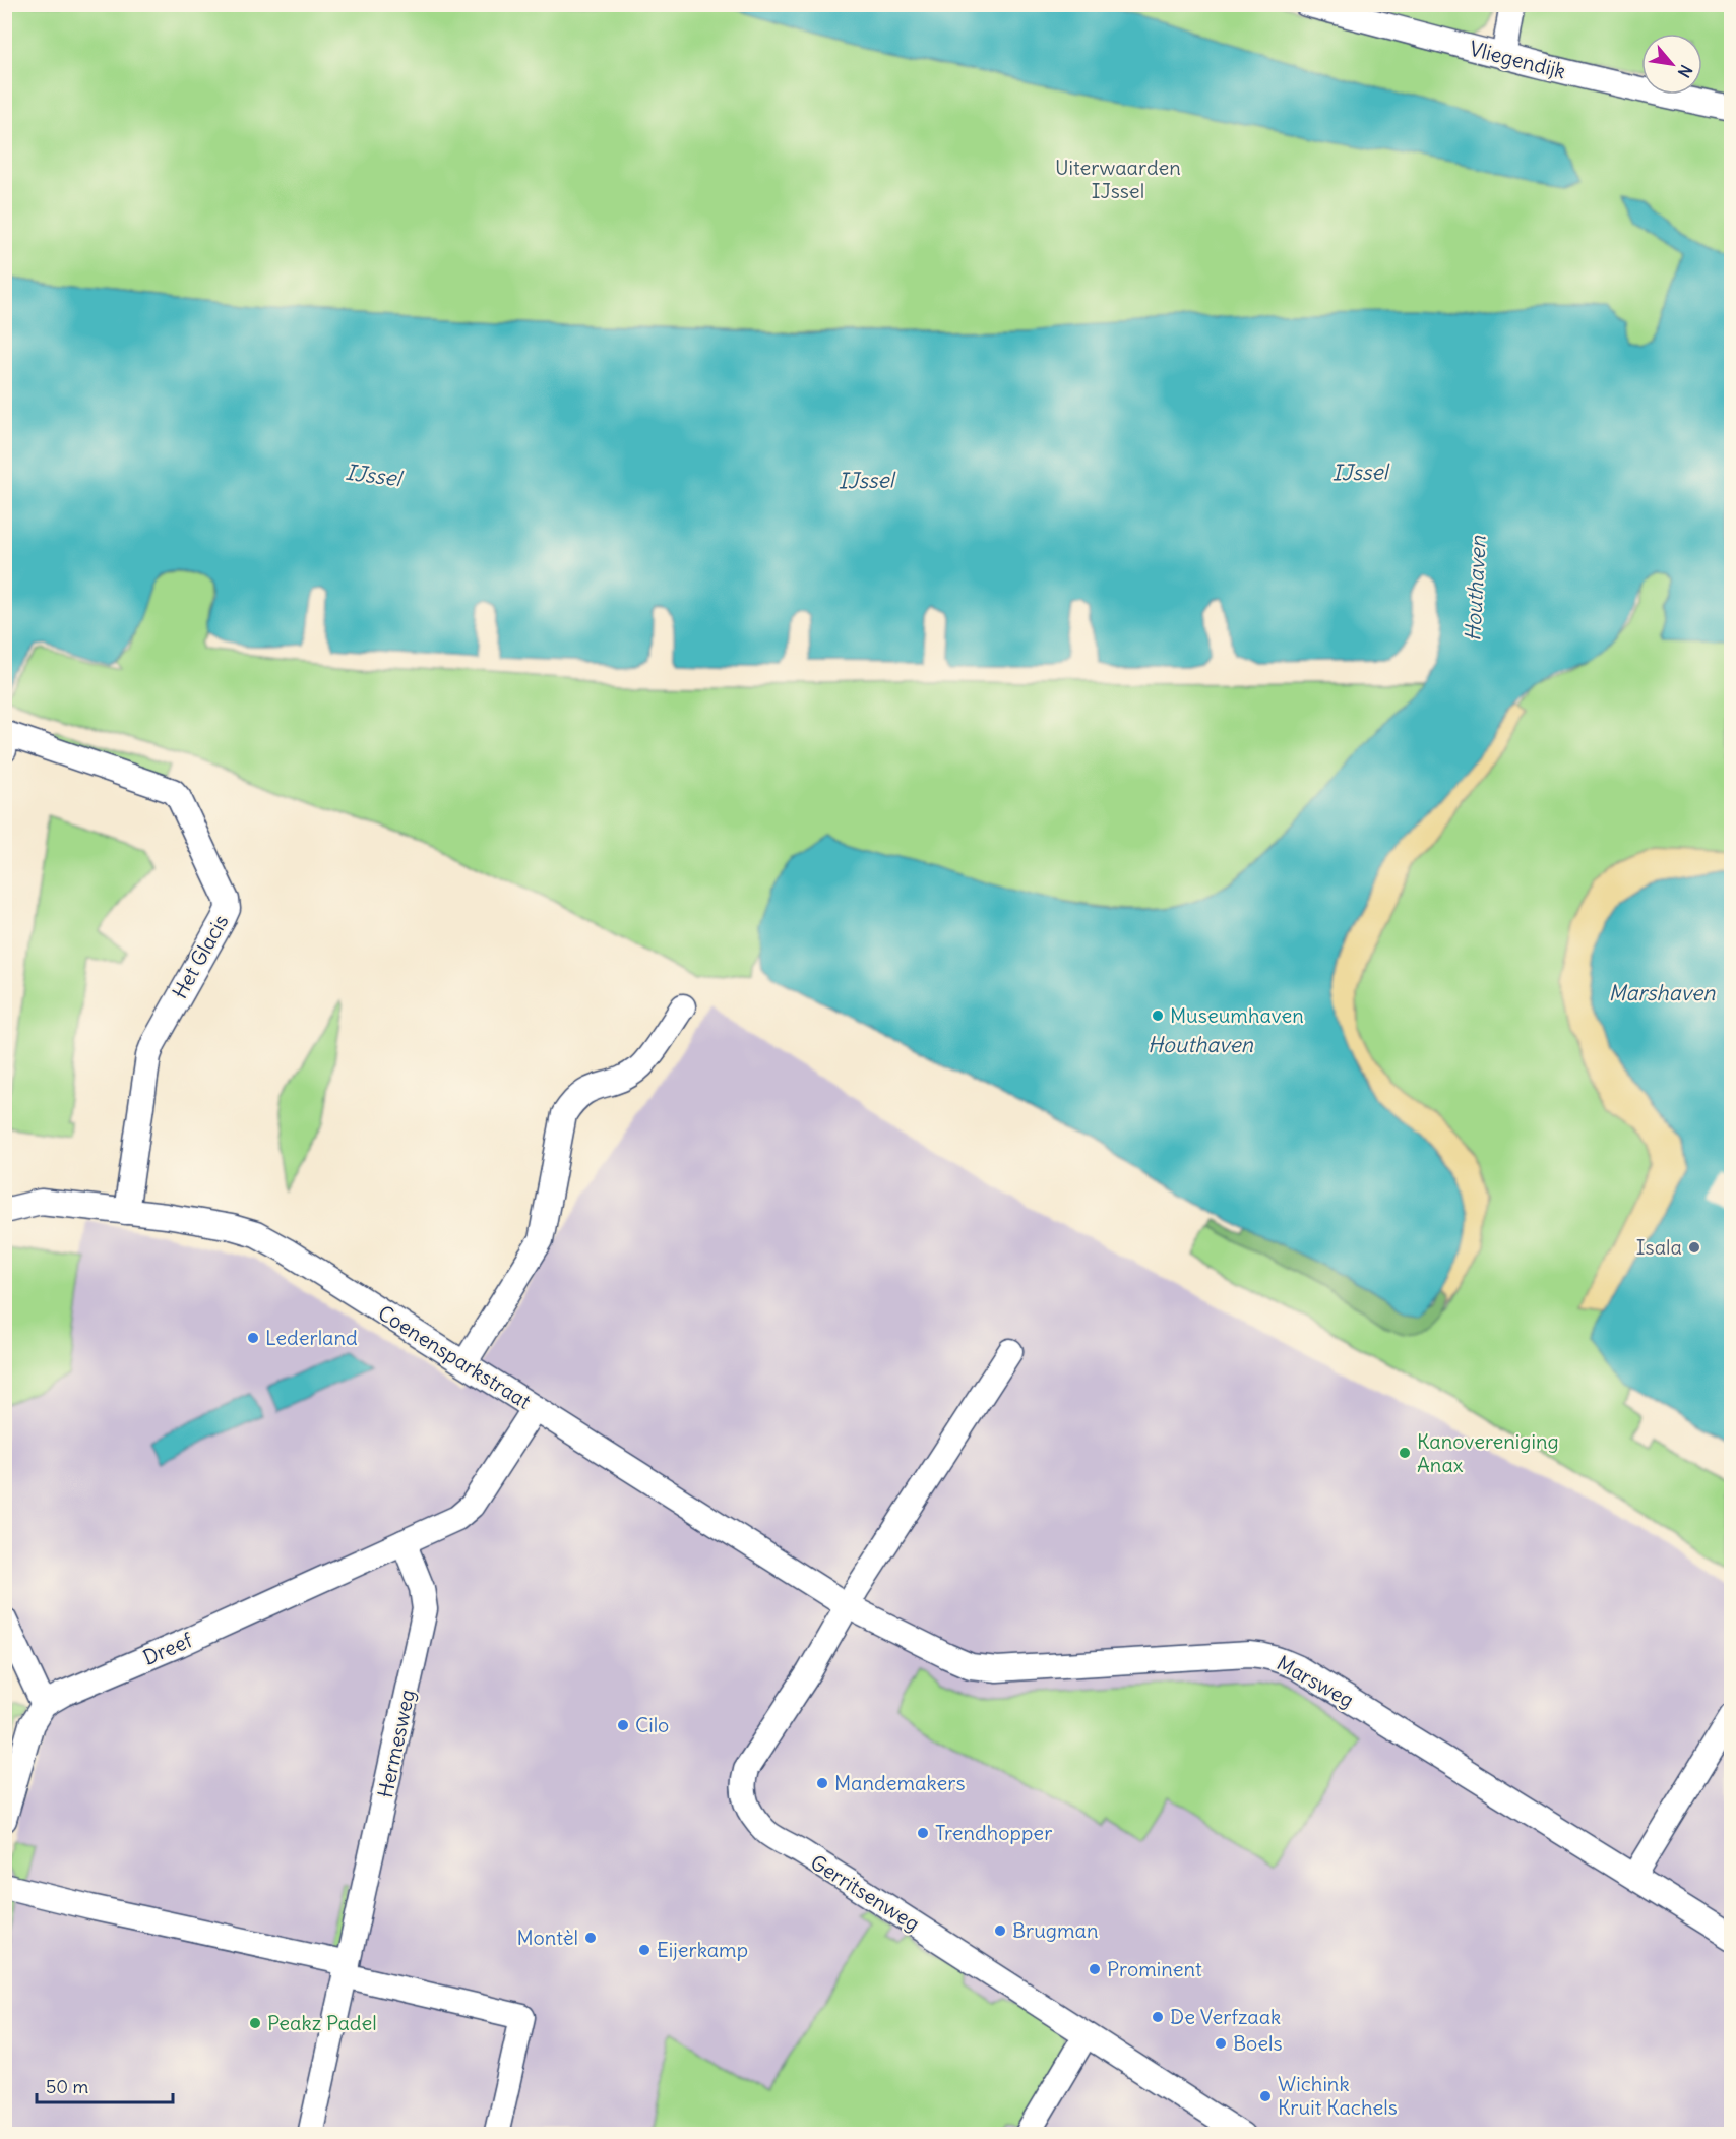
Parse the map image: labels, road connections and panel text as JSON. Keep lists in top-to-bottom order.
{
  "streets": {
    "street": [
      "Vliegendijk",
      "Het Glacis",
      "Coenensparkstraat",
      "Dreef",
      "Marsweg",
      "Hermesweg",
      "Gerritsenweg"
    ]
  },
  "crossings": [
    ["Het Glacis", "Coenensparkstraat"],
    ["Coenensparkstraat", "Marsweg"],
    ["Coenensparkstraat", "Gerritsenweg"],
    ["Dreef", "Hermesweg"],
    ["Marsweg", "Gerritsenweg"]
  ],
  "water": ["IJssel", "Houthaven", "Marshaven"],
  "parks": ["Uiterwaarden IJssel"],
  "places": [
    "Museumhaven",
    "Isala",
    "Lederland",
    "Kanovereniging Anax",
    "Cilo",
    "Mandemakers",
    "Trendhopper",
    "Brugman",
    "Montèl",
    "Eijerkamp",
    "Prominent",
    "De Verfzaak",
    "Peakz Padel",
    "Boels",
    "Wichink Kruit Kachels"
  ],
  "scale_bar": "50 m",
  "north": "bottom right"
}
